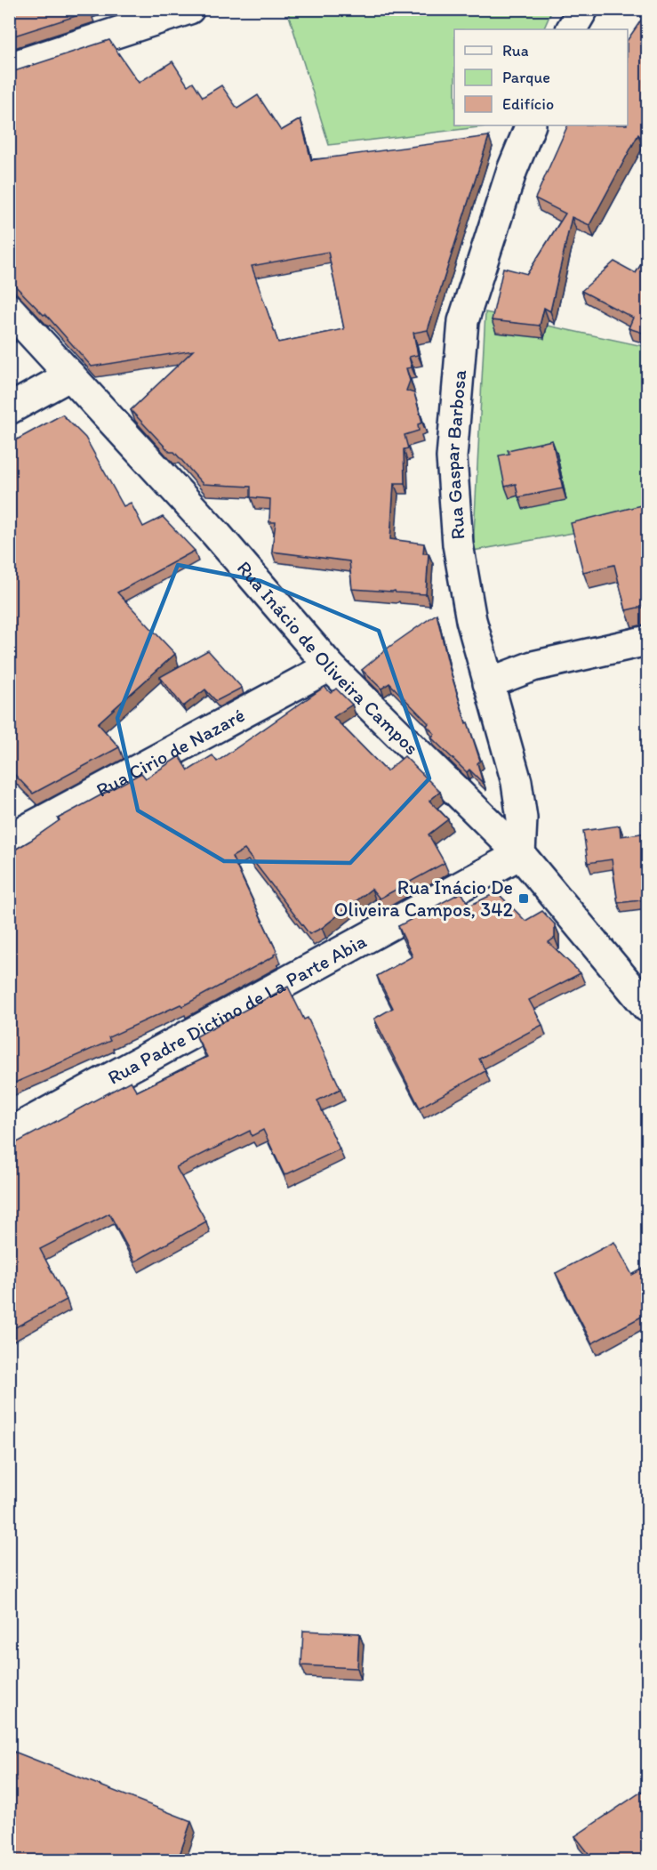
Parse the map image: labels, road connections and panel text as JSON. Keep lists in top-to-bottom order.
{
  "streets": {
    "street": [
      "Rua Gaspar Barbosa",
      "Rua Inácio de Oliveira Campos",
      "Rua Cirio de Nazaré",
      "Rua Padre Dictino de La Parte Abia"
    ]
  },
  "crossings": [
    ["Rua Gaspar Barbosa", "Rua Inácio de Oliveira Campos"],
    ["Rua Gaspar Barbosa", "Rua Padre Dictino de La Parte Abia"],
    ["Rua Inácio de Oliveira Campos", "Rua Cirio de Nazaré"],
    ["Rua Inácio de Oliveira Campos", "Rua Padre Dictino de La Parte Abia"]
  ],
  "places": {
    "transit": ["Rua Inácio De Oliveira Campos, 342"]
  },
  "legend": ["Rua", "Parque", "Edifício"]
}
